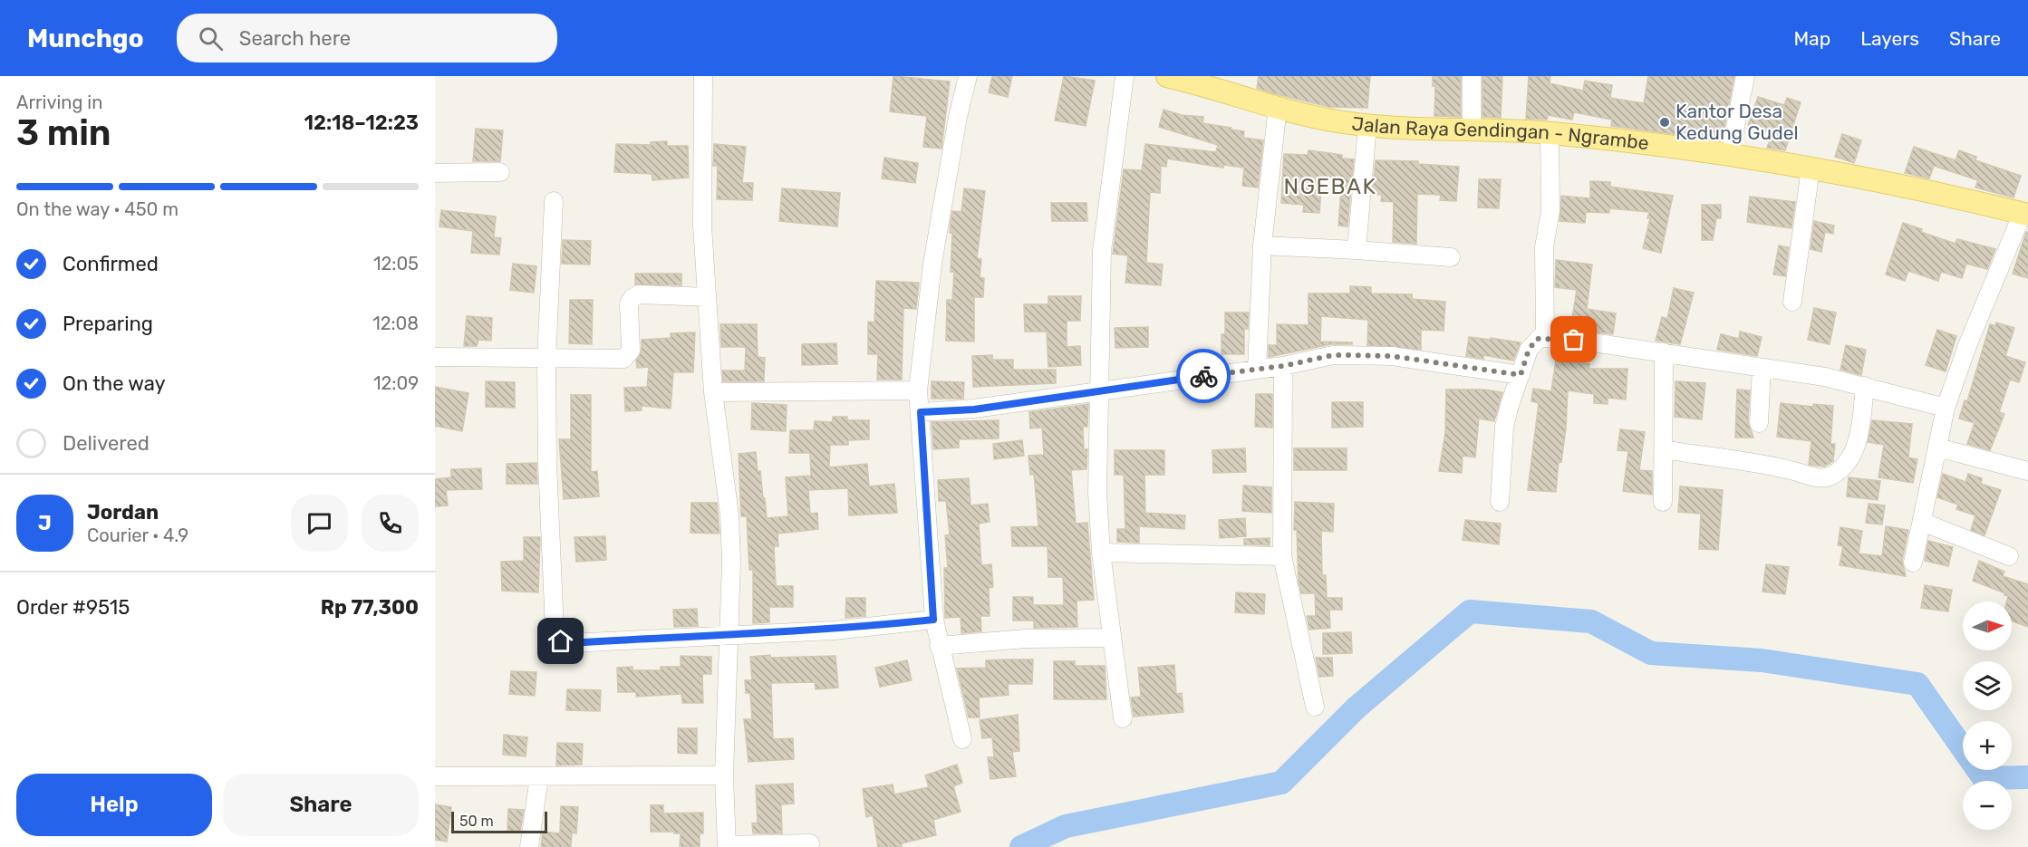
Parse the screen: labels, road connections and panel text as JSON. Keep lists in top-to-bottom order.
{
  "streets": {
    "main road": ["Jalan Raya Gendingan - Ngrambe"]
  },
  "districts": ["NGEBAK"],
  "places": ["Kantor Desa Kedung Gudel"],
  "scale_bar": "50 m",
  "north": "right",
  "page": {
    "header": "Munchgo",
    "search": "Search here",
    "nav": ["Map", "Layers", "Share"],
    "heading": ["3 min", "Arriving in", "12:18–12:23"],
    "panel": [
      "Jordan",
      "Courier · 4.9",
      "Order #9515",
      "Rp 77,300"
    ],
    "bar": "On the way · 450 m",
    "list": [
      ["Confirmed", "12:05"],
      ["Preparing", "12:08"],
      ["On the way", "12:09"],
      "Delivered"
    ],
    "round": "J",
    "map_buttons": ["+", "−"],
    "buttons": ["Help", "Share"],
    "scale": "50 m"
  }
}
